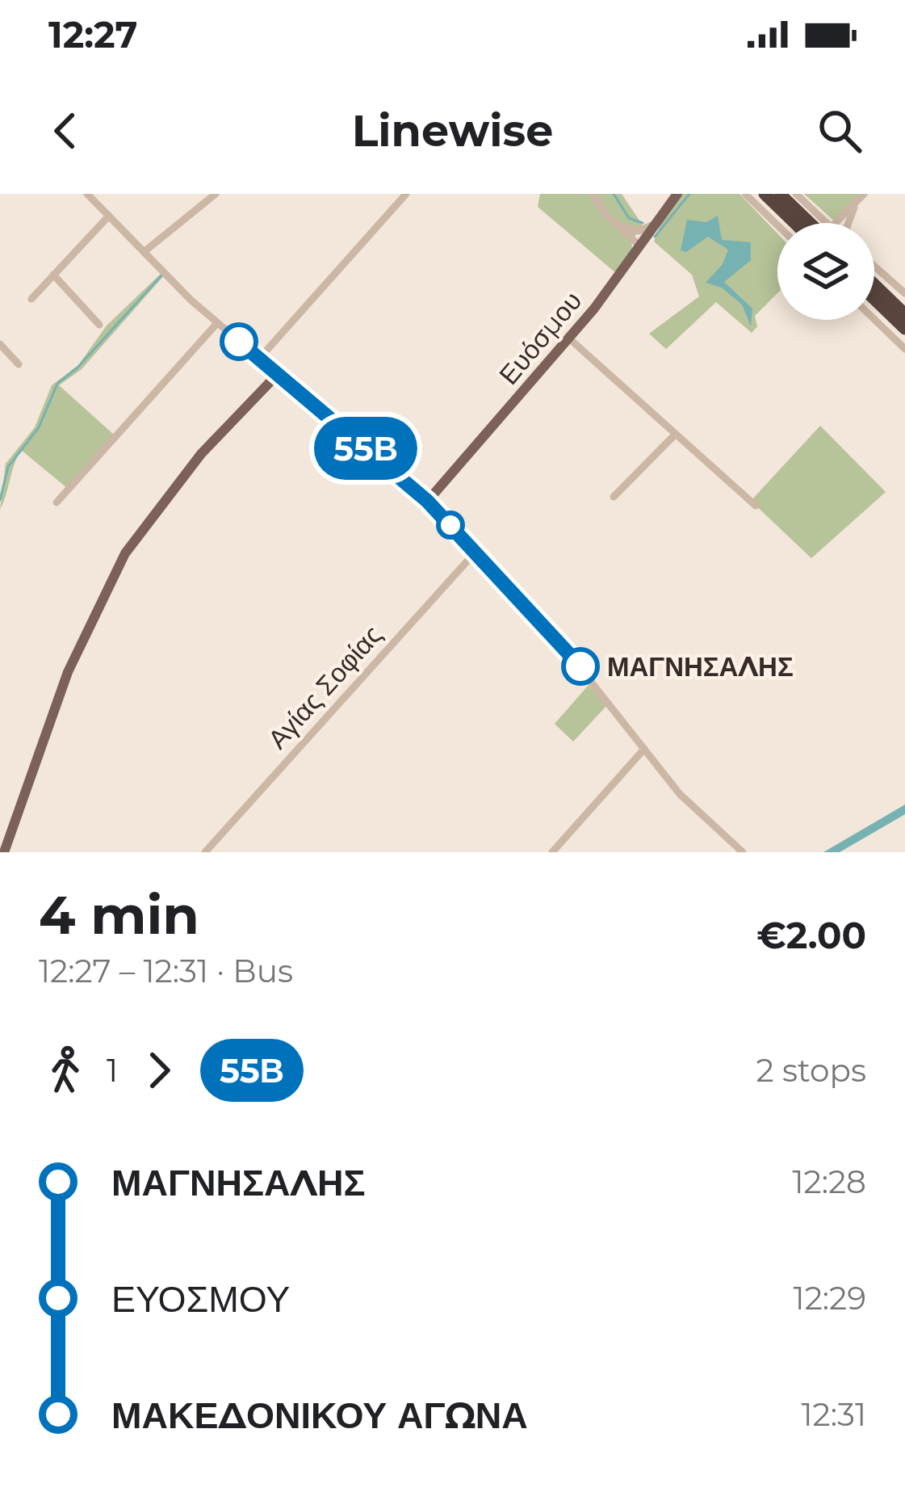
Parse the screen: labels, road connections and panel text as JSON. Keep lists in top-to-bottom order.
{
  "streets": {
    "main road": ["Ευόσμου"],
    "street": ["Αγίας Σοφίας"]
  },
  "places": ["ΜΑΓΝΗΣΑΛΗΣ"],
  "lines": ["bus line 55Β"],
  "page": {
    "status": "12:27",
    "header": "Linewise",
    "on_map": "55Β",
    "heading": ["4 min", "12:27 – 12:31 · Bus", "€2.00"],
    "legs": ["1", "55Β", "2 stops"],
    "list": [
      {
        "name": "ΜΑΓΝΗΣΑΛΗΣ",
        "value": "12:28"
      },
      {
        "name": "ΕΥΟΣΜΟΥ",
        "value": "12:29"
      },
      {
        "name": "ΜΑΚΕΔΟΝΙΚΟΥ ΑΓΩΝΑ",
        "value": "12:31"
      }
    ]
  }
}
